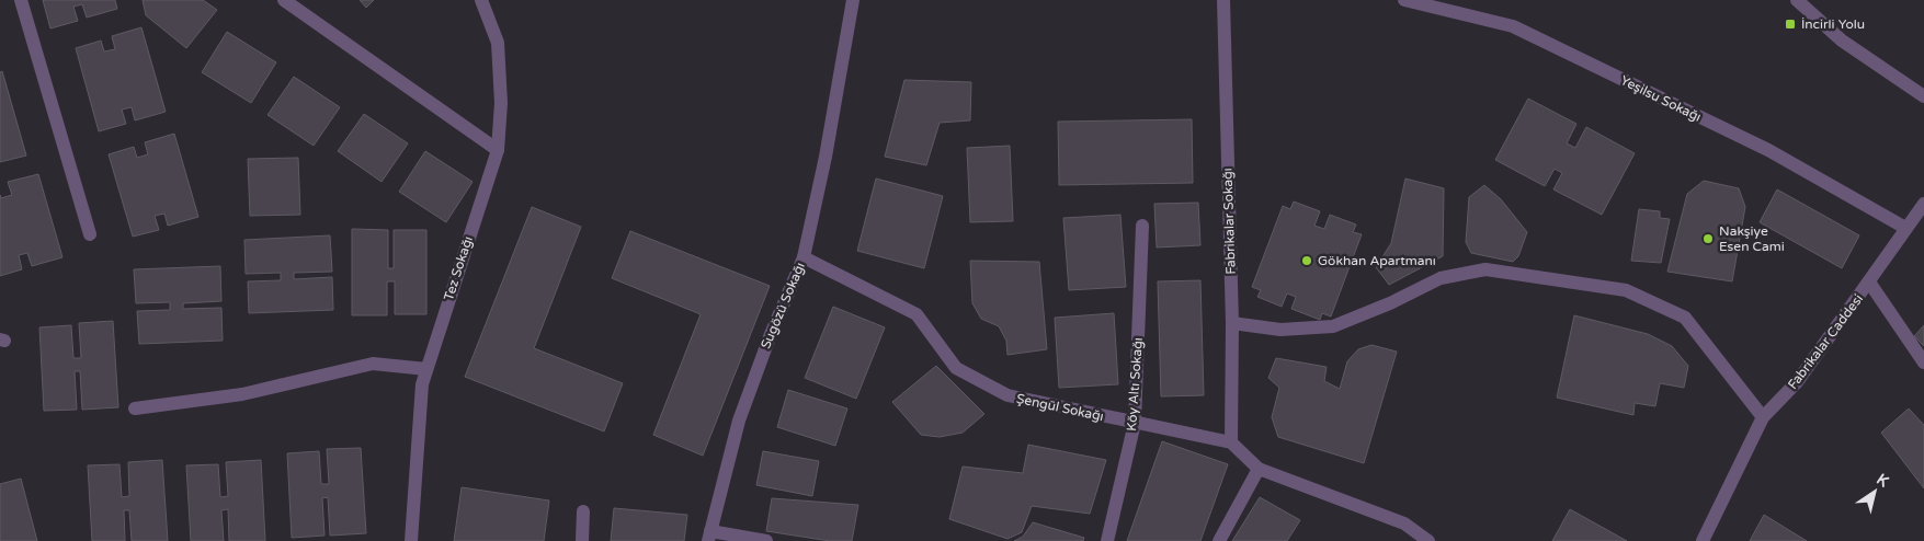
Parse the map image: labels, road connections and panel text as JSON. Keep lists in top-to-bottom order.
{
  "streets": {
    "street": [
      "Yeşilsu Sokağı",
      "Fabrikalar Sokağı",
      "Tez Sokağı",
      "Sugözü Sokağı",
      "Fabrikalar Caddesi",
      "Köy Altı Sokağı",
      "Şengül Sokağı"
    ]
  },
  "crossings": [
    ["Yeşilsu Sokağı", "Fabrikalar Caddesi"],
    ["Fabrikalar Sokağı", "Şengül Sokağı"],
    ["Sugözü Sokağı", "Şengül Sokağı"],
    ["Köy Altı Sokağı", "Şengül Sokağı"]
  ],
  "places": {
    "transit": ["İncirli Yolu"],
    "other": ["Nakşiye Esen Cami", "Gökhan Apartmanı"]
  },
  "north": "top right"
}
